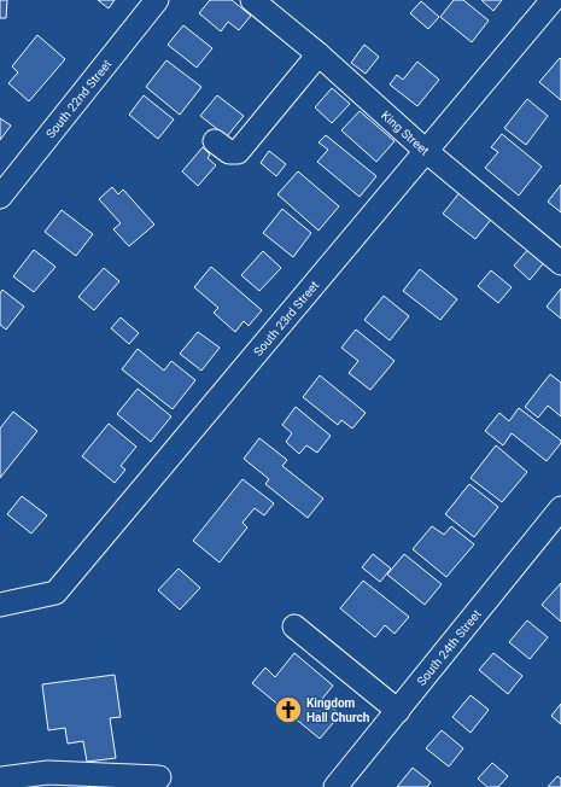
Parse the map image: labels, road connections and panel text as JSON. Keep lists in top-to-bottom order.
{
  "streets": {
    "street": [
      "South 22nd Street",
      "King Street",
      "South 23rd Street",
      "South 24th Street"
    ]
  },
  "crossings": [
    ["King Street", "South 23rd Street"]
  ],
  "places": {
    "church": ["Kingdom Hall Church"]
  }
}
